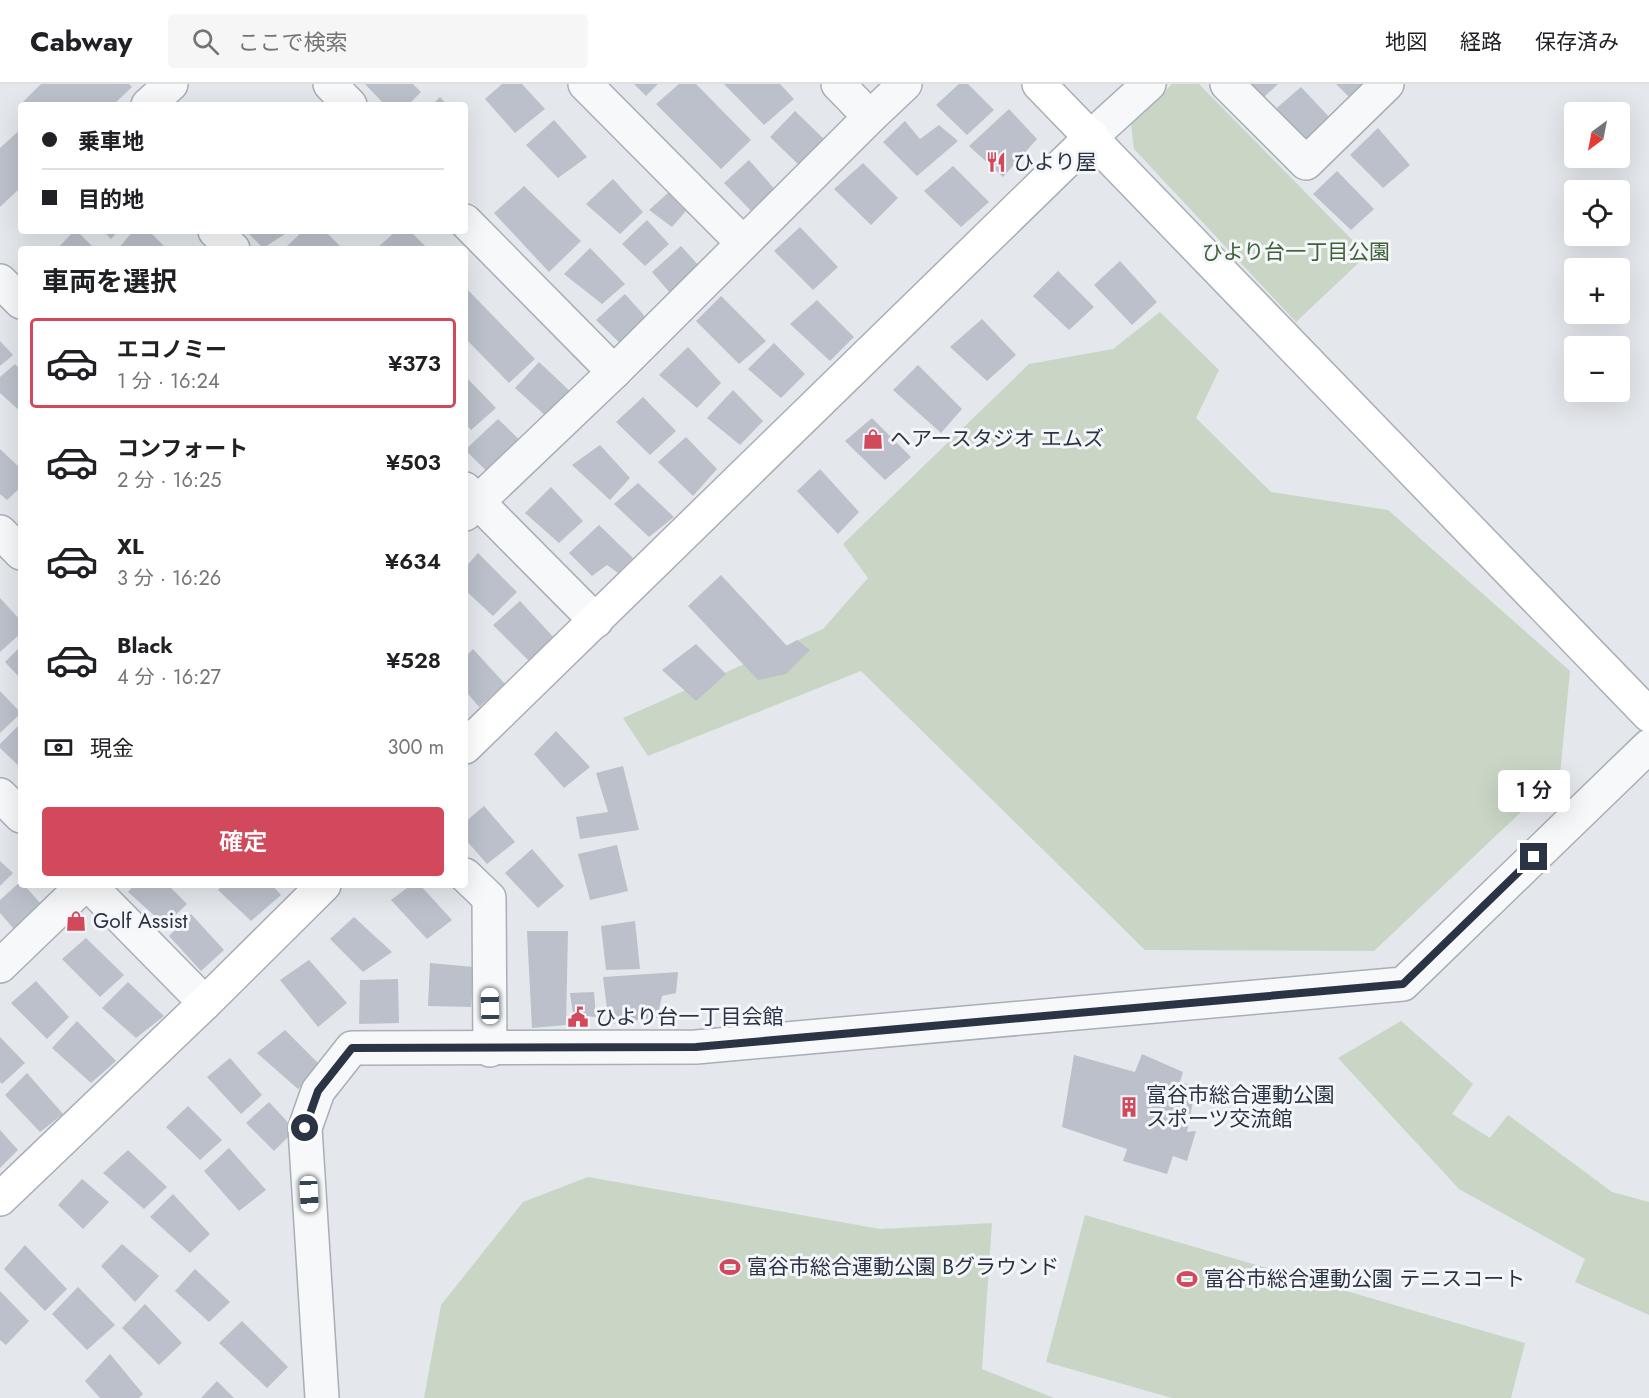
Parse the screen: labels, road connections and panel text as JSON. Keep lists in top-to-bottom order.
{
  "parks": ["ひより台一丁目公園"],
  "places": {
    "restaurant": ["ひより屋"],
    "shop": ["ヘアースタジオ エムズ", "Golf Assist"],
    "public building": ["ひより台一丁目会館"],
    "building": ["富谷市総合運動公園 スポーツ交流館"],
    "sports": ["富谷市総合運動公園 Bグラウンド", "富谷市総合運動公園 テニスコート"]
  },
  "north": "bottom left",
  "page": {
    "header": "Cabway",
    "search": "ここで検索",
    "nav": ["地図", "経路", "保存済み"],
    "map_buttons": ["+", "−"],
    "banner": ["乗車地", "目的地"],
    "heading": "車両を選択",
    "list": [
      {
        "name": "エコノミー",
        "note": "1 分 · 16:24",
        "value": "¥373"
      },
      {
        "name": "コンフォート",
        "note": "2 分 · 16:25",
        "value": "¥503"
      },
      {
        "name": "XL",
        "note": "3 分 · 16:26",
        "value": "¥634"
      },
      {
        "name": "Black",
        "note": "4 分 · 16:27",
        "value": "¥528"
      }
    ],
    "pay": ["現金", "300 m"],
    "bubble": "1 分",
    "buttons": "確定"
  }
}
